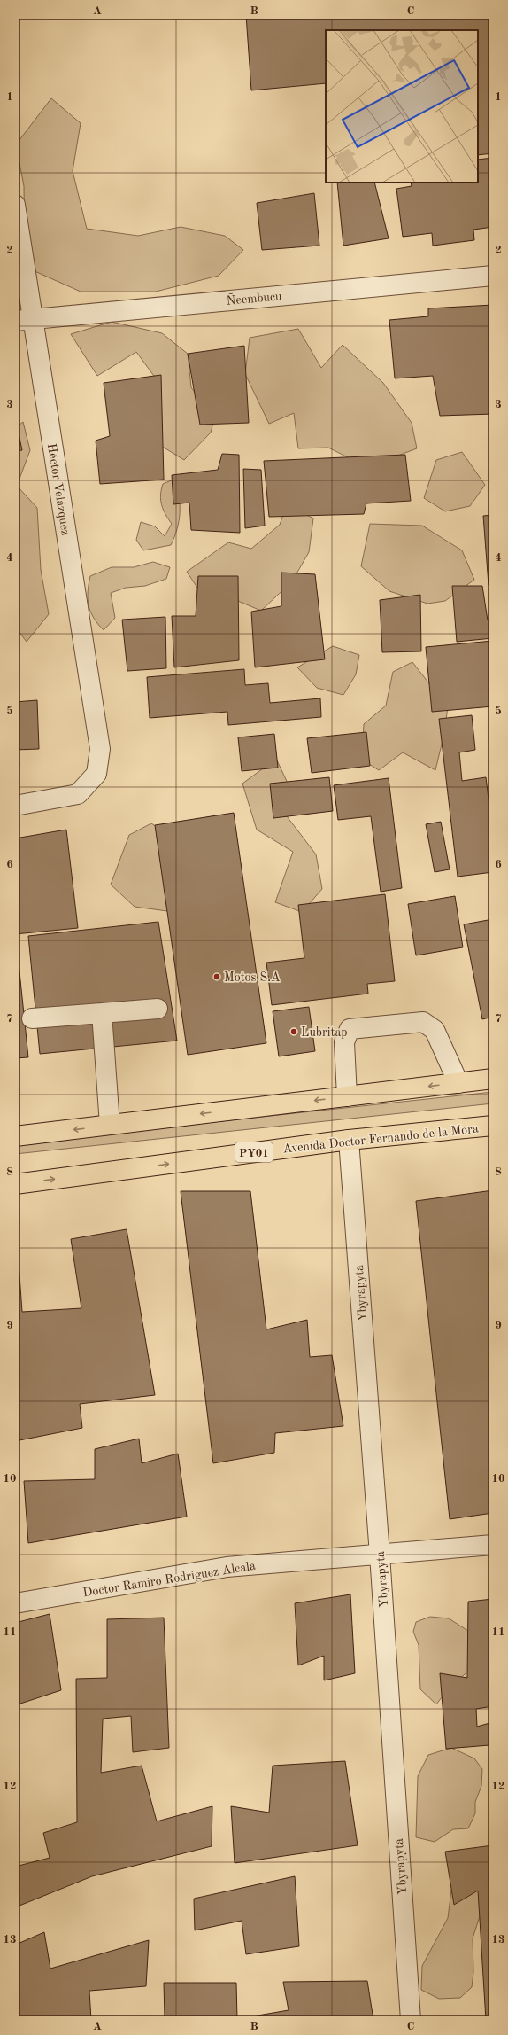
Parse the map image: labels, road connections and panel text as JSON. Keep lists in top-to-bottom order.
{
  "streets": {
    "highway": ["Avenida Doctor Fernando de la Mora", "PY01"],
    "street": [
      "Ñeembucu",
      "Héctor Velázquez",
      "Ybyrapyta",
      "Doctor Ramiro Rodriguez Alcala"
    ]
  },
  "crossings": [
    ["Ñeembucu", "Héctor Velázquez"],
    ["Avenida Doctor Fernando de la Mora", "Ybyrapyta"],
    ["Ybyrapyta", "Doctor Ramiro Rodriguez Alcala"]
  ],
  "places": ["Motos S.A", "Lubritap"],
  "grid": {
    "columns": ["A", "B", "C"],
    "rows": [
      "1",
      "2",
      "3",
      "4",
      "5",
      "6",
      "7",
      "8",
      "9",
      "10",
      "11",
      "12",
      "13"
    ]
  }
}
